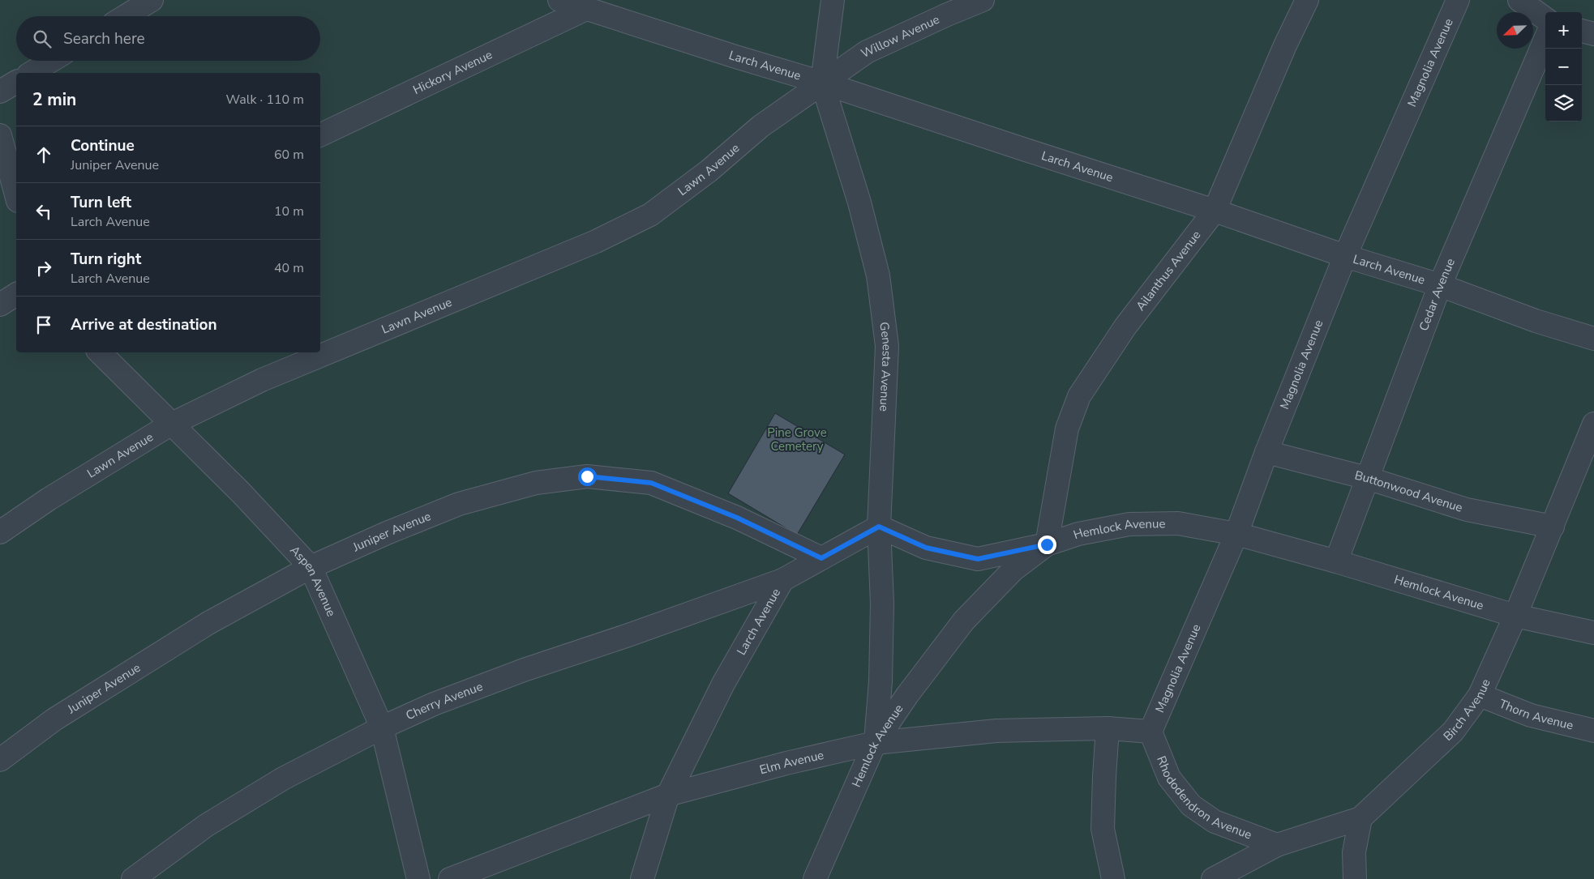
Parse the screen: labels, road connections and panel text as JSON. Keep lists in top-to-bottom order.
{
  "streets": {
    "lane": [
      "Willow Avenue",
      "Magnolia Avenue",
      "Larch Avenue",
      "Hickory Avenue",
      "Lawn Avenue",
      "Ailanthus Avenue",
      "Cedar Avenue",
      "Genesta Avenue",
      "Buttonwood Avenue",
      "Hemlock Avenue",
      "Juniper Avenue",
      "Aspen Avenue",
      "Cherry Avenue",
      "Birch Avenue",
      "Thorn Avenue",
      "Elm Avenue",
      "Rhododendron Avenue"
    ]
  },
  "crossings": [
    ["Willow Avenue", "Larch Avenue"],
    ["Willow Avenue", "Lawn Avenue"],
    ["Willow Avenue", "Genesta Avenue"],
    ["Magnolia Avenue", "Larch Avenue"],
    ["Magnolia Avenue", "Buttonwood Avenue"],
    ["Magnolia Avenue", "Hemlock Avenue"],
    ["Magnolia Avenue", "Elm Avenue"],
    ["Magnolia Avenue", "Rhododendron Avenue"],
    ["Larch Avenue", "Hickory Avenue"],
    ["Larch Avenue", "Lawn Avenue"],
    ["Larch Avenue", "Ailanthus Avenue"],
    ["Larch Avenue", "Cedar Avenue"],
    ["Larch Avenue", "Genesta Avenue"],
    ["Larch Avenue", "Juniper Avenue"],
    ["Larch Avenue", "Cherry Avenue"],
    ["Larch Avenue", "Elm Avenue"],
    ["Lawn Avenue", "Genesta Avenue"],
    ["Lawn Avenue", "Aspen Avenue"],
    ["Ailanthus Avenue", "Hemlock Avenue"],
    ["Cedar Avenue", "Buttonwood Avenue"],
    ["Cedar Avenue", "Hemlock Avenue"],
    ["Genesta Avenue", "Hemlock Avenue"],
    ["Genesta Avenue", "Elm Avenue"],
    ["Buttonwood Avenue", "Birch Avenue"],
    ["Hemlock Avenue", "Birch Avenue"],
    ["Hemlock Avenue", "Elm Avenue"],
    ["Juniper Avenue", "Aspen Avenue"],
    ["Aspen Avenue", "Cherry Avenue"],
    ["Birch Avenue", "Thorn Avenue"],
    ["Birch Avenue", "Rhododendron Avenue"],
    ["Elm Avenue", "Rhododendron Avenue"]
  ],
  "parks": ["Pine Grove Cemetery"],
  "north": "bottom left",
  "page": {
    "map_buttons": ["+", "−"],
    "search": "Search here",
    "heading": ["2 min", "Walk · 110 m"],
    "list": [
      ["Continue", "Juniper Avenue", "60 m"],
      ["Turn left", "Larch Avenue", "10 m"],
      ["Turn right", "Larch Avenue", "40 m"],
      "Arrive at destination"
    ]
  }
}
